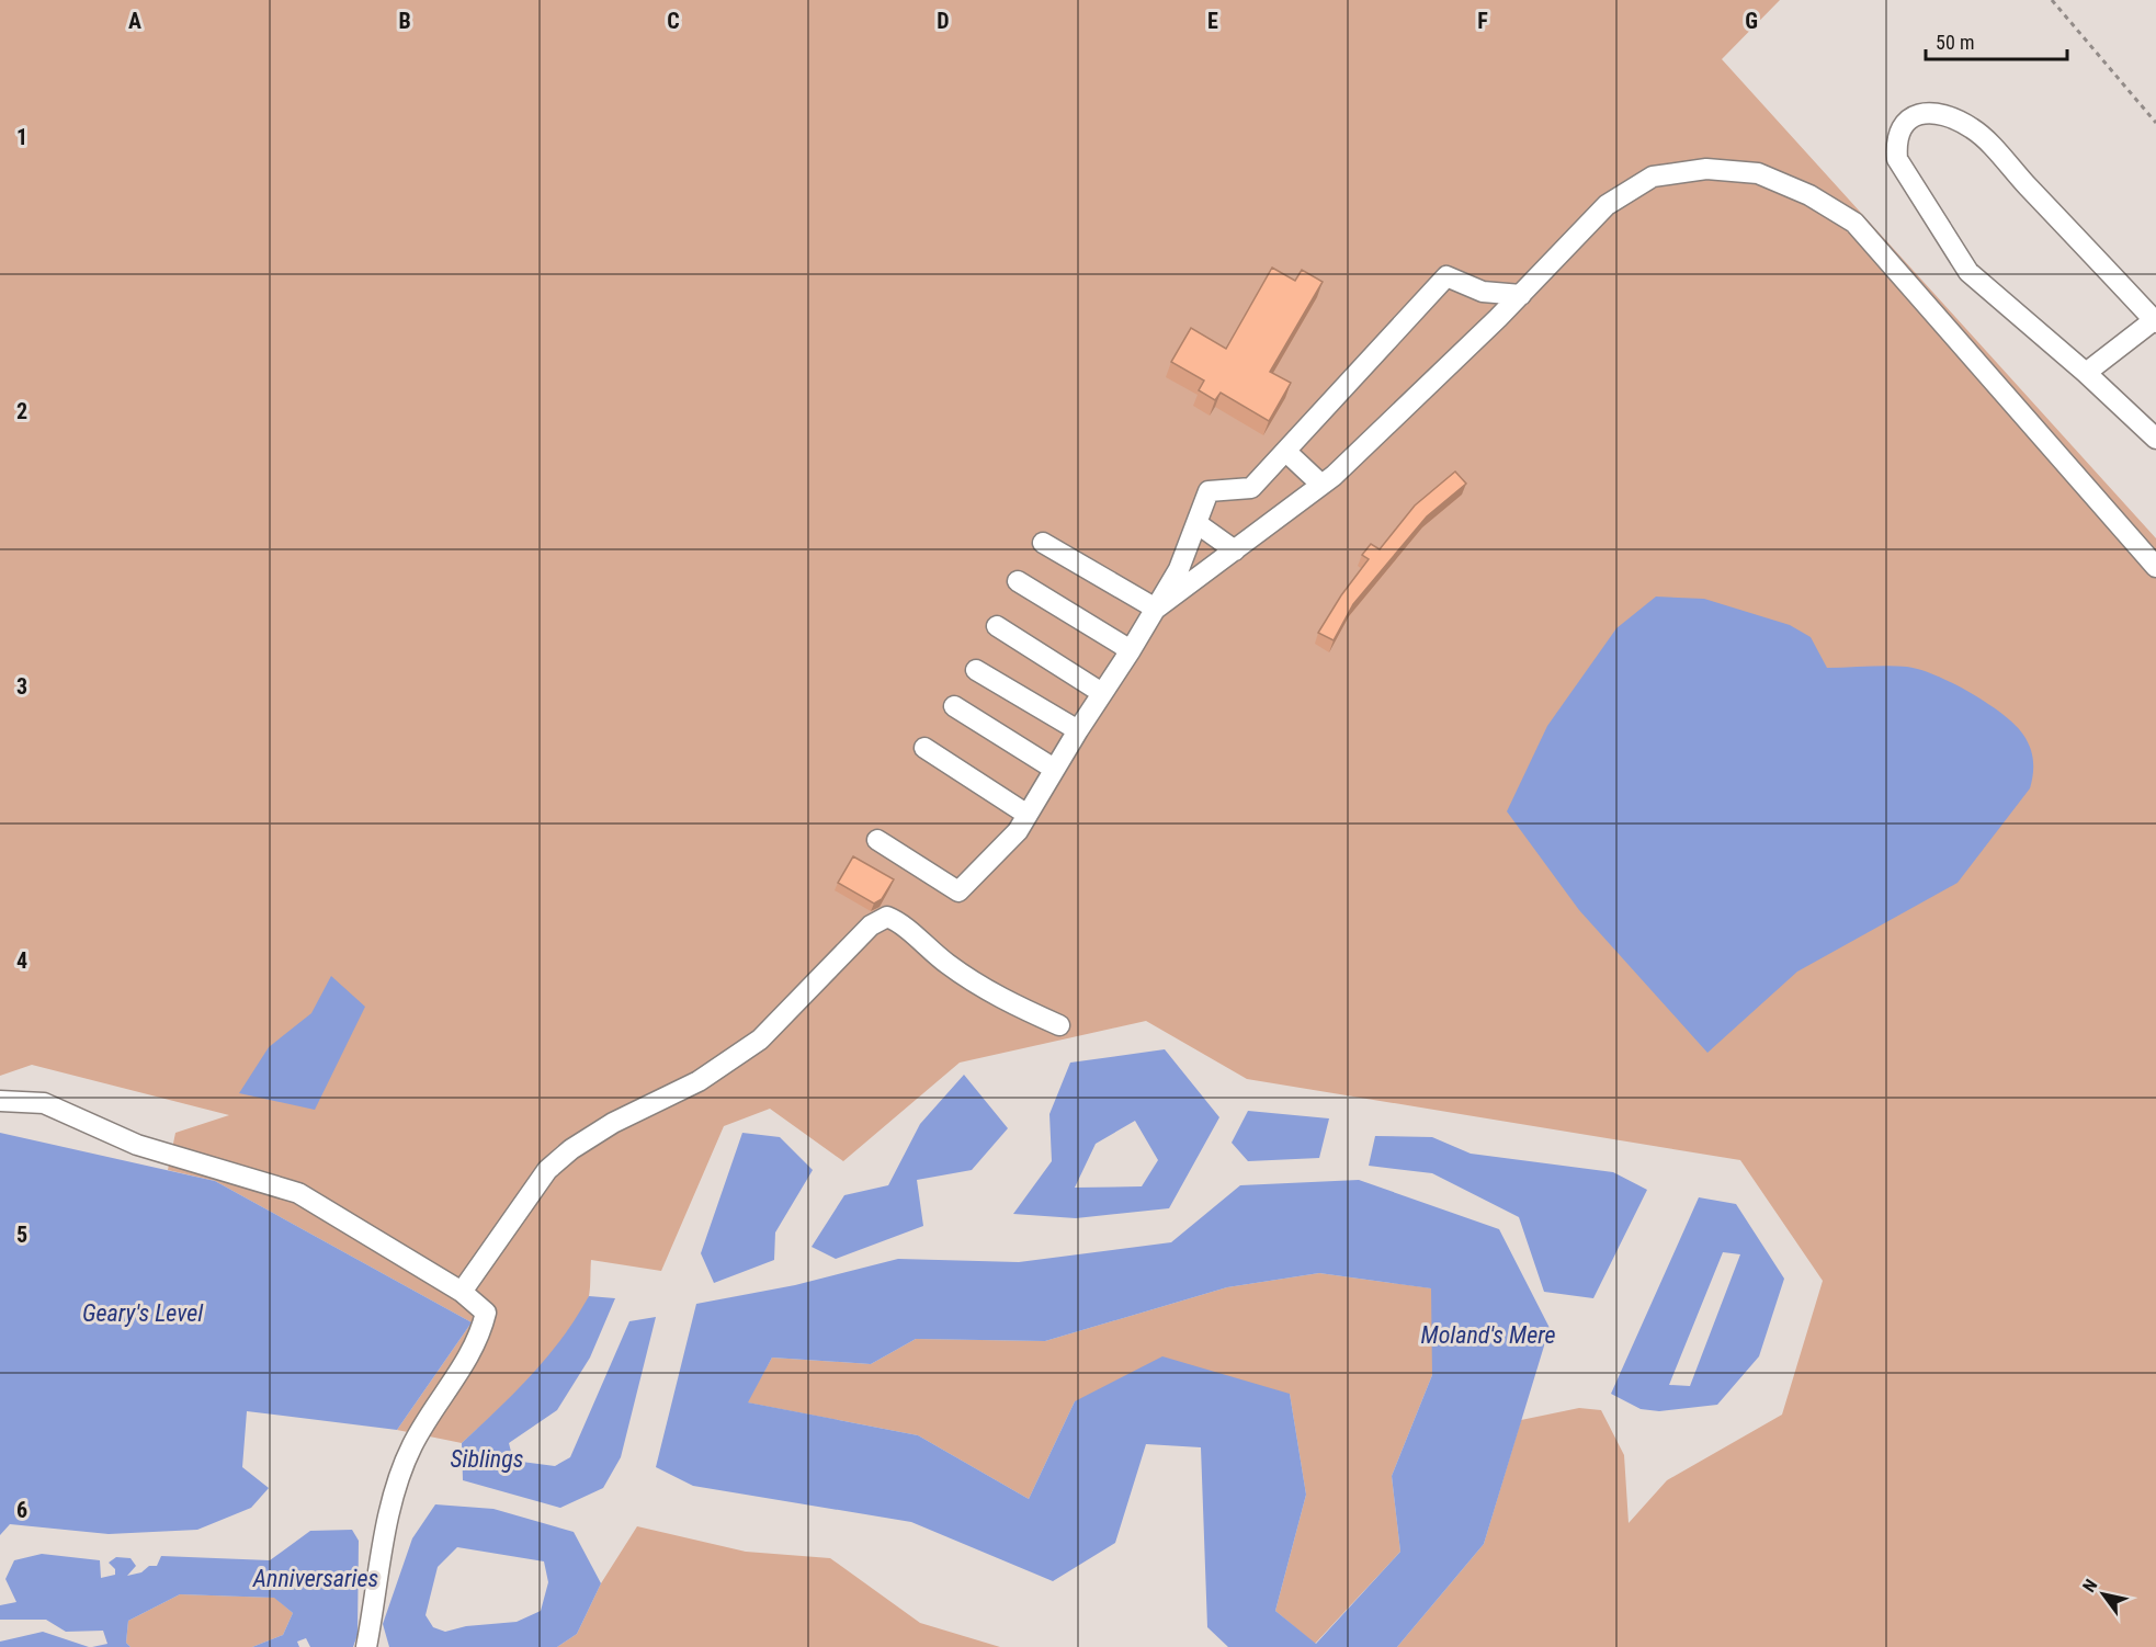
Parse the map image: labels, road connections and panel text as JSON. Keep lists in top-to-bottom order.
{
  "water": [
    "Geary's Level",
    "Moland's Mere",
    "Siblings",
    "Anniversaries"
  ],
  "scale_bar": "50 m",
  "north": "top left",
  "grid": {
    "columns": [
      "A",
      "B",
      "C",
      "D",
      "E",
      "F",
      "G"
    ],
    "rows": [
      "1",
      "2",
      "3",
      "4",
      "5",
      "6"
    ]
  }
}
